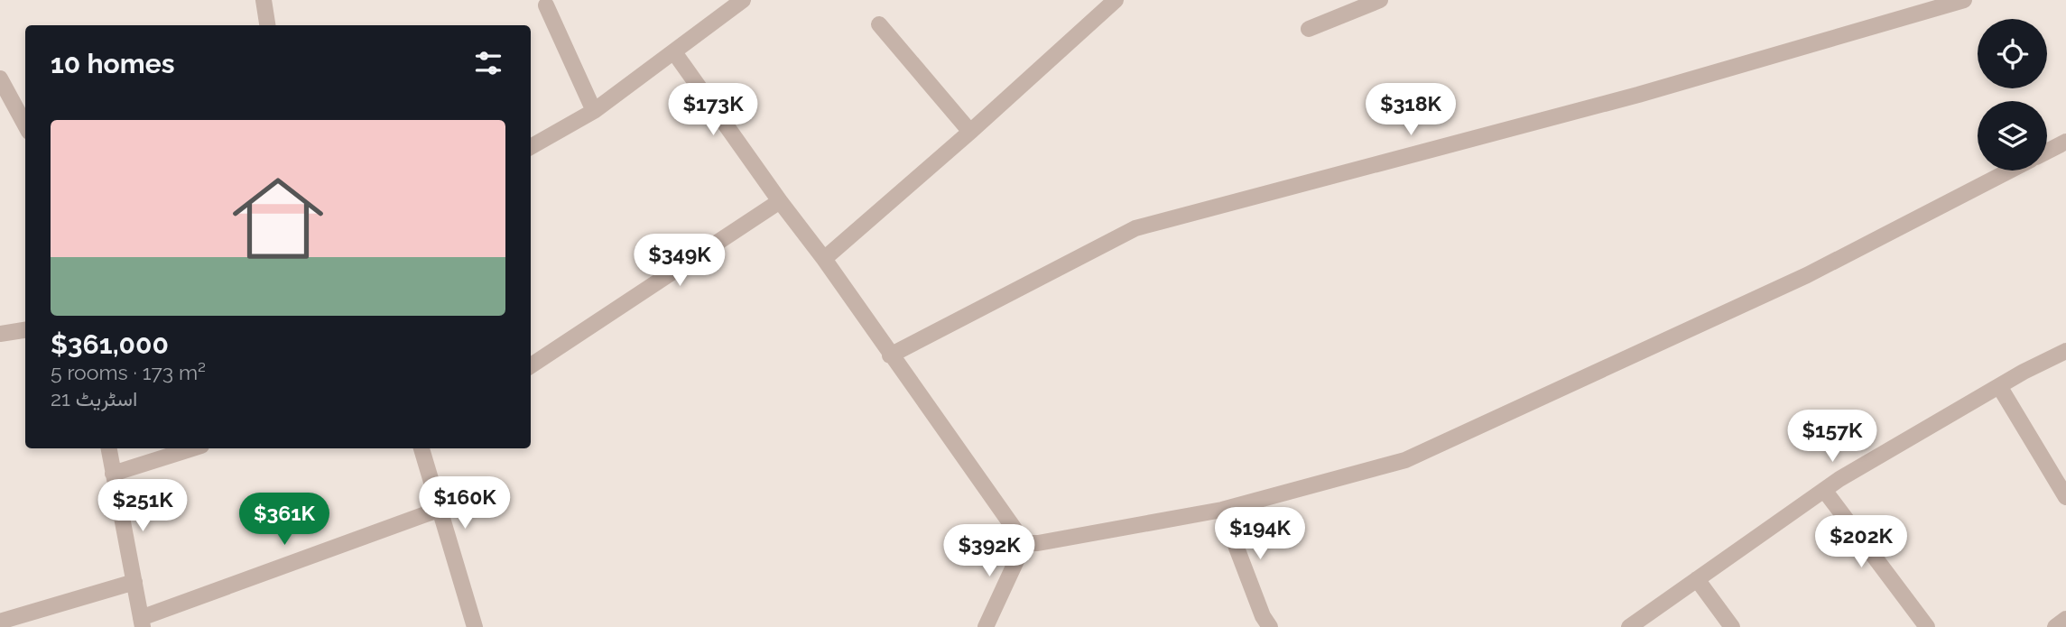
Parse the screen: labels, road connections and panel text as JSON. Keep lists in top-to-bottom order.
{
  "page": {
    "heading": "10 homes",
    "price": [
      "$173K",
      "$318K",
      "$349K",
      "$157K",
      "$160K",
      "$251K",
      "$361K",
      "$194K",
      "$202K",
      "$392K"
    ],
    "list": [
      {
        "name": "$361,000",
        "note": "5 rooms · 173 m² · اسٹریٹ 21"
      }
    ]
  }
}
